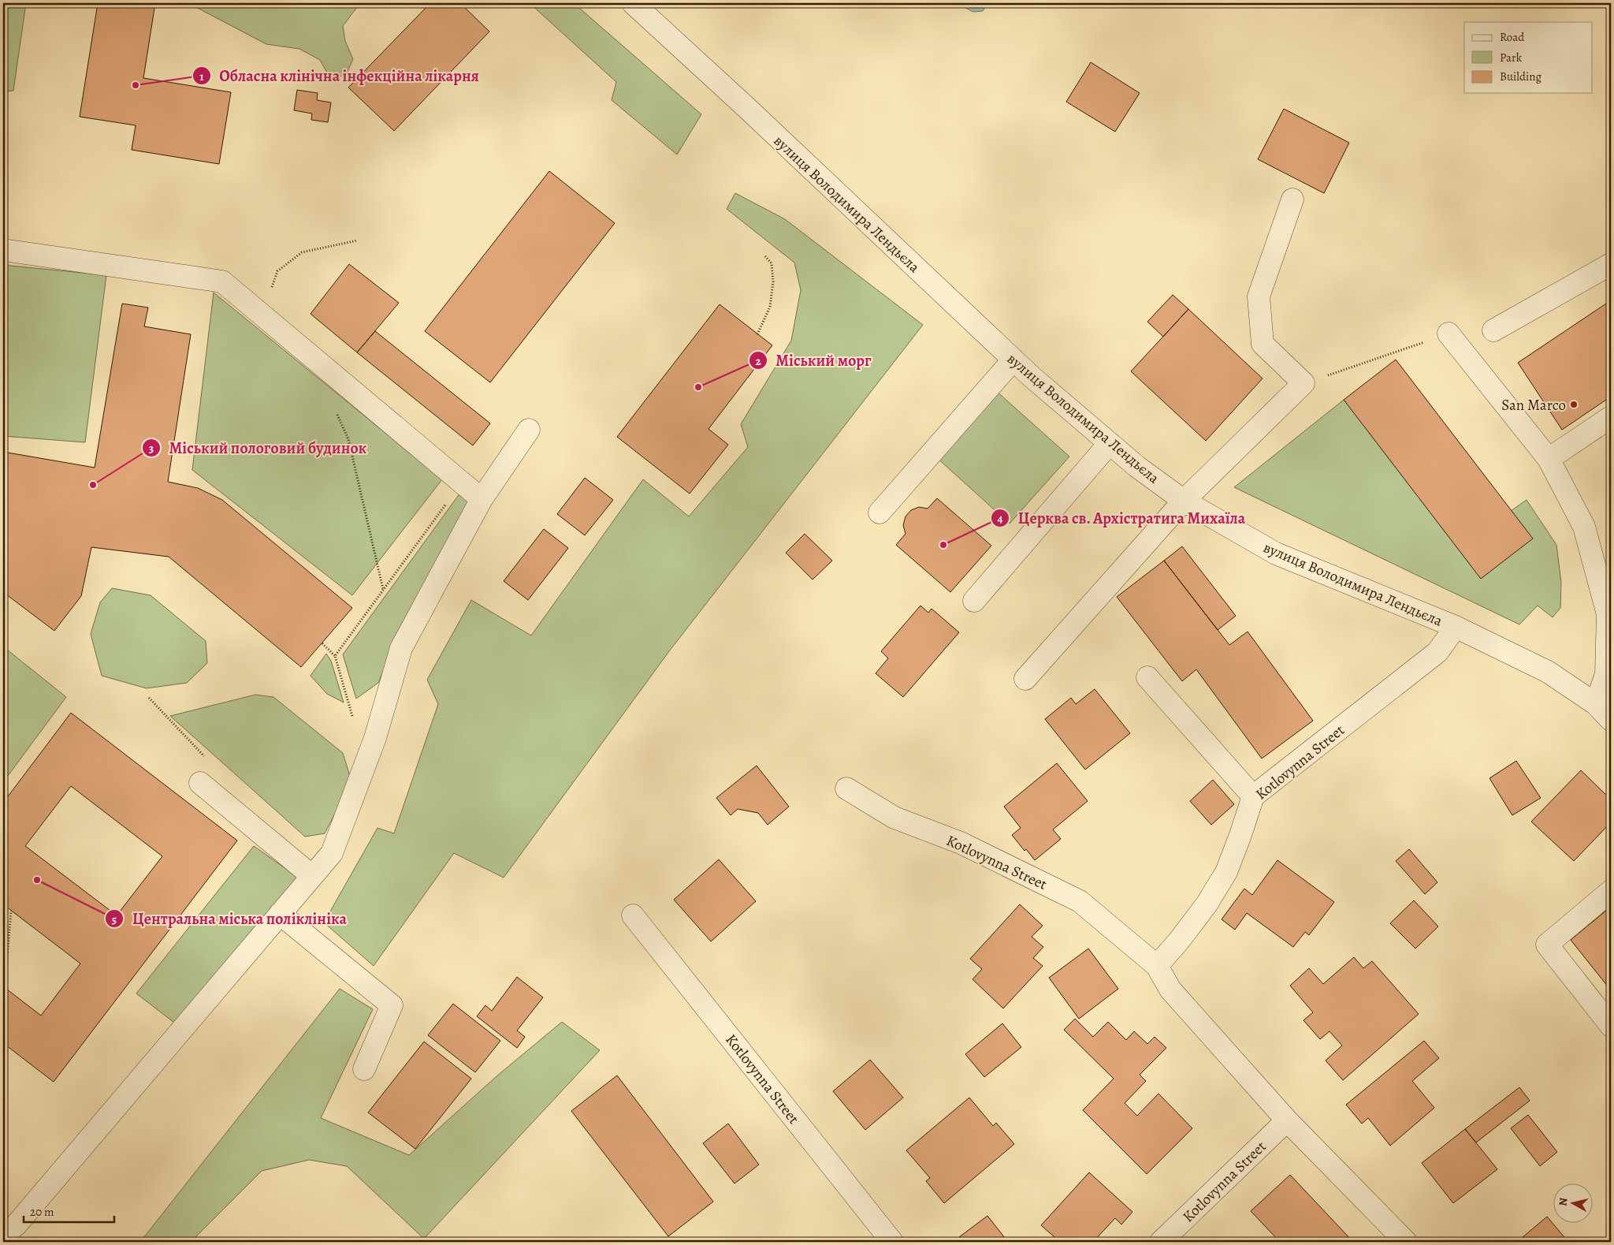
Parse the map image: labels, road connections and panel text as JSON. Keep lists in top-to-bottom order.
{
  "streets": {
    "street": ["вулиця Володимира Лендьєла", "Kotlovynna Street"]
  },
  "crossings": [
    ["вулиця Володимира Лендьєла", "Kotlovynna Street"]
  ],
  "places": [
    "Обласна клінічна інфекційна лікарня",
    "Міський морг",
    "San Marco",
    "Міський пологовий будинок",
    "Церква св. Архістратига Михаїла",
    "Центральна міська поліклініка"
  ],
  "legend": ["Road", "Park", "Building"],
  "scale_bar": "20 m",
  "north": "left"
}
